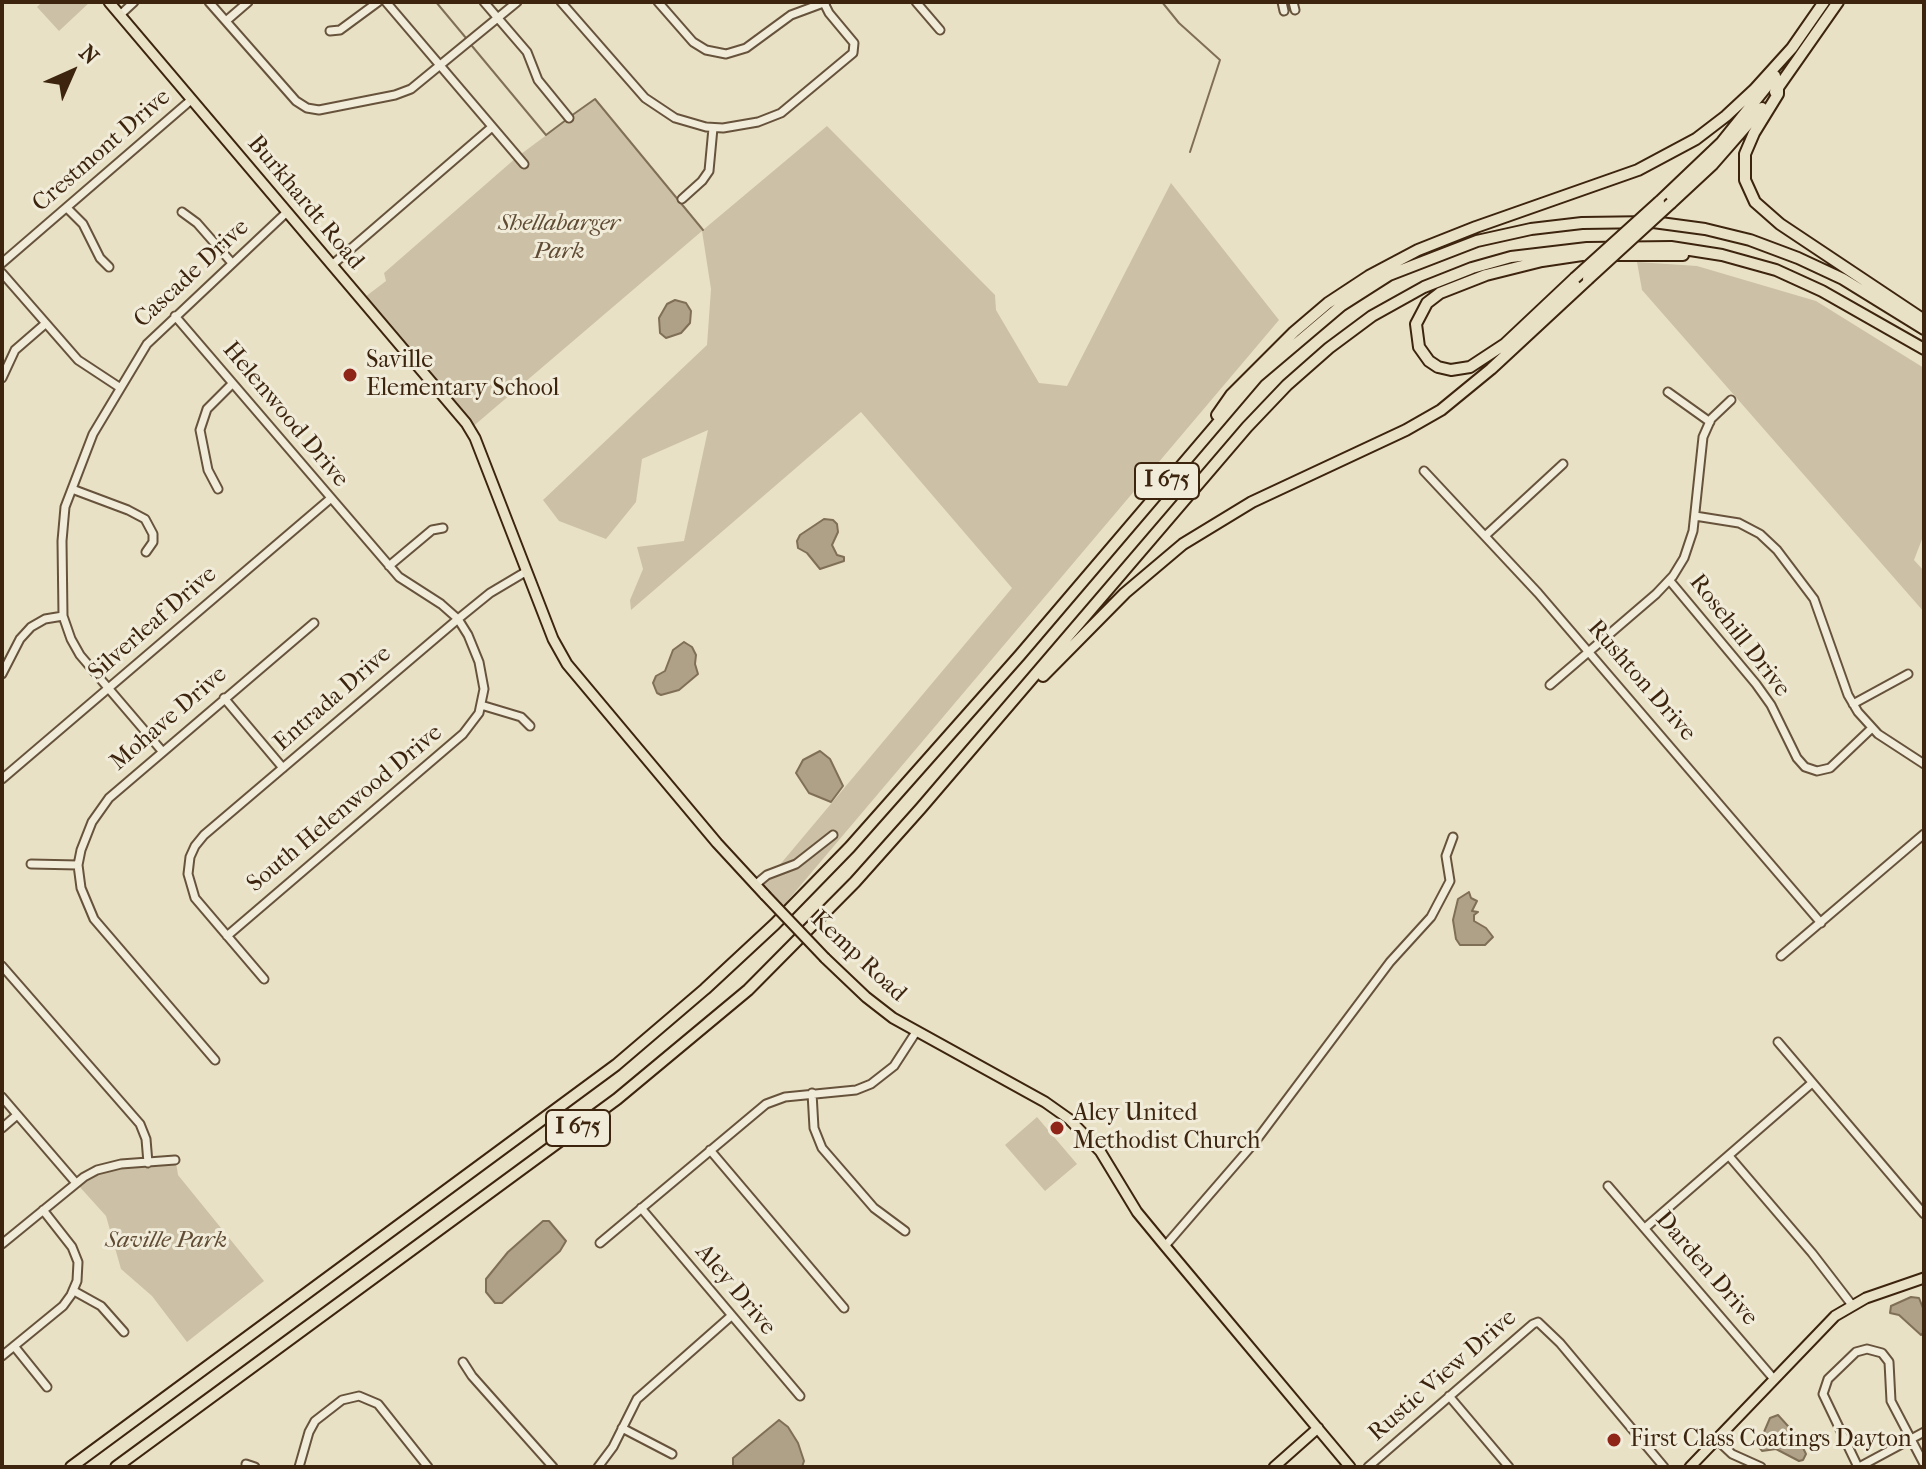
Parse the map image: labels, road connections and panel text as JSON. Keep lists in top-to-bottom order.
{
  "streets": {
    "highway": ["I 675"],
    "main road": ["Burkhardt Road", "Kemp Road"],
    "street": [
      "Crestmont Drive",
      "Cascade Drive",
      "Helenwood Drive",
      "Silverleaf Drive",
      "Rosehill Drive",
      "Rushton Drive",
      "Entrada Drive",
      "Mohave Drive",
      "South Helenwood Drive",
      "Darden Drive",
      "Aley Drive",
      "Rustic View Drive"
    ]
  },
  "crossings": [
    ["Crestmont Drive", "Burkhardt Road"],
    ["Burkhardt Road", "Cascade Drive"],
    ["Burkhardt Road", "Kemp Road"],
    ["Cascade Drive", "Helenwood Drive"],
    ["Cascade Drive", "Silverleaf Drive"],
    ["Cascade Drive", "Mohave Drive"],
    ["Helenwood Drive", "Silverleaf Drive"],
    ["Helenwood Drive", "Entrada Drive"],
    ["Entrada Drive", "South Helenwood Drive"],
    ["Entrada Drive", "Kemp Road"]
  ],
  "parks": ["Shellabarger Park", "Saville Park"],
  "places": ["Saville Elementary School", "Aley United Methodist Church", "First Class Coatings Dayton"],
  "north": "top right"
}
